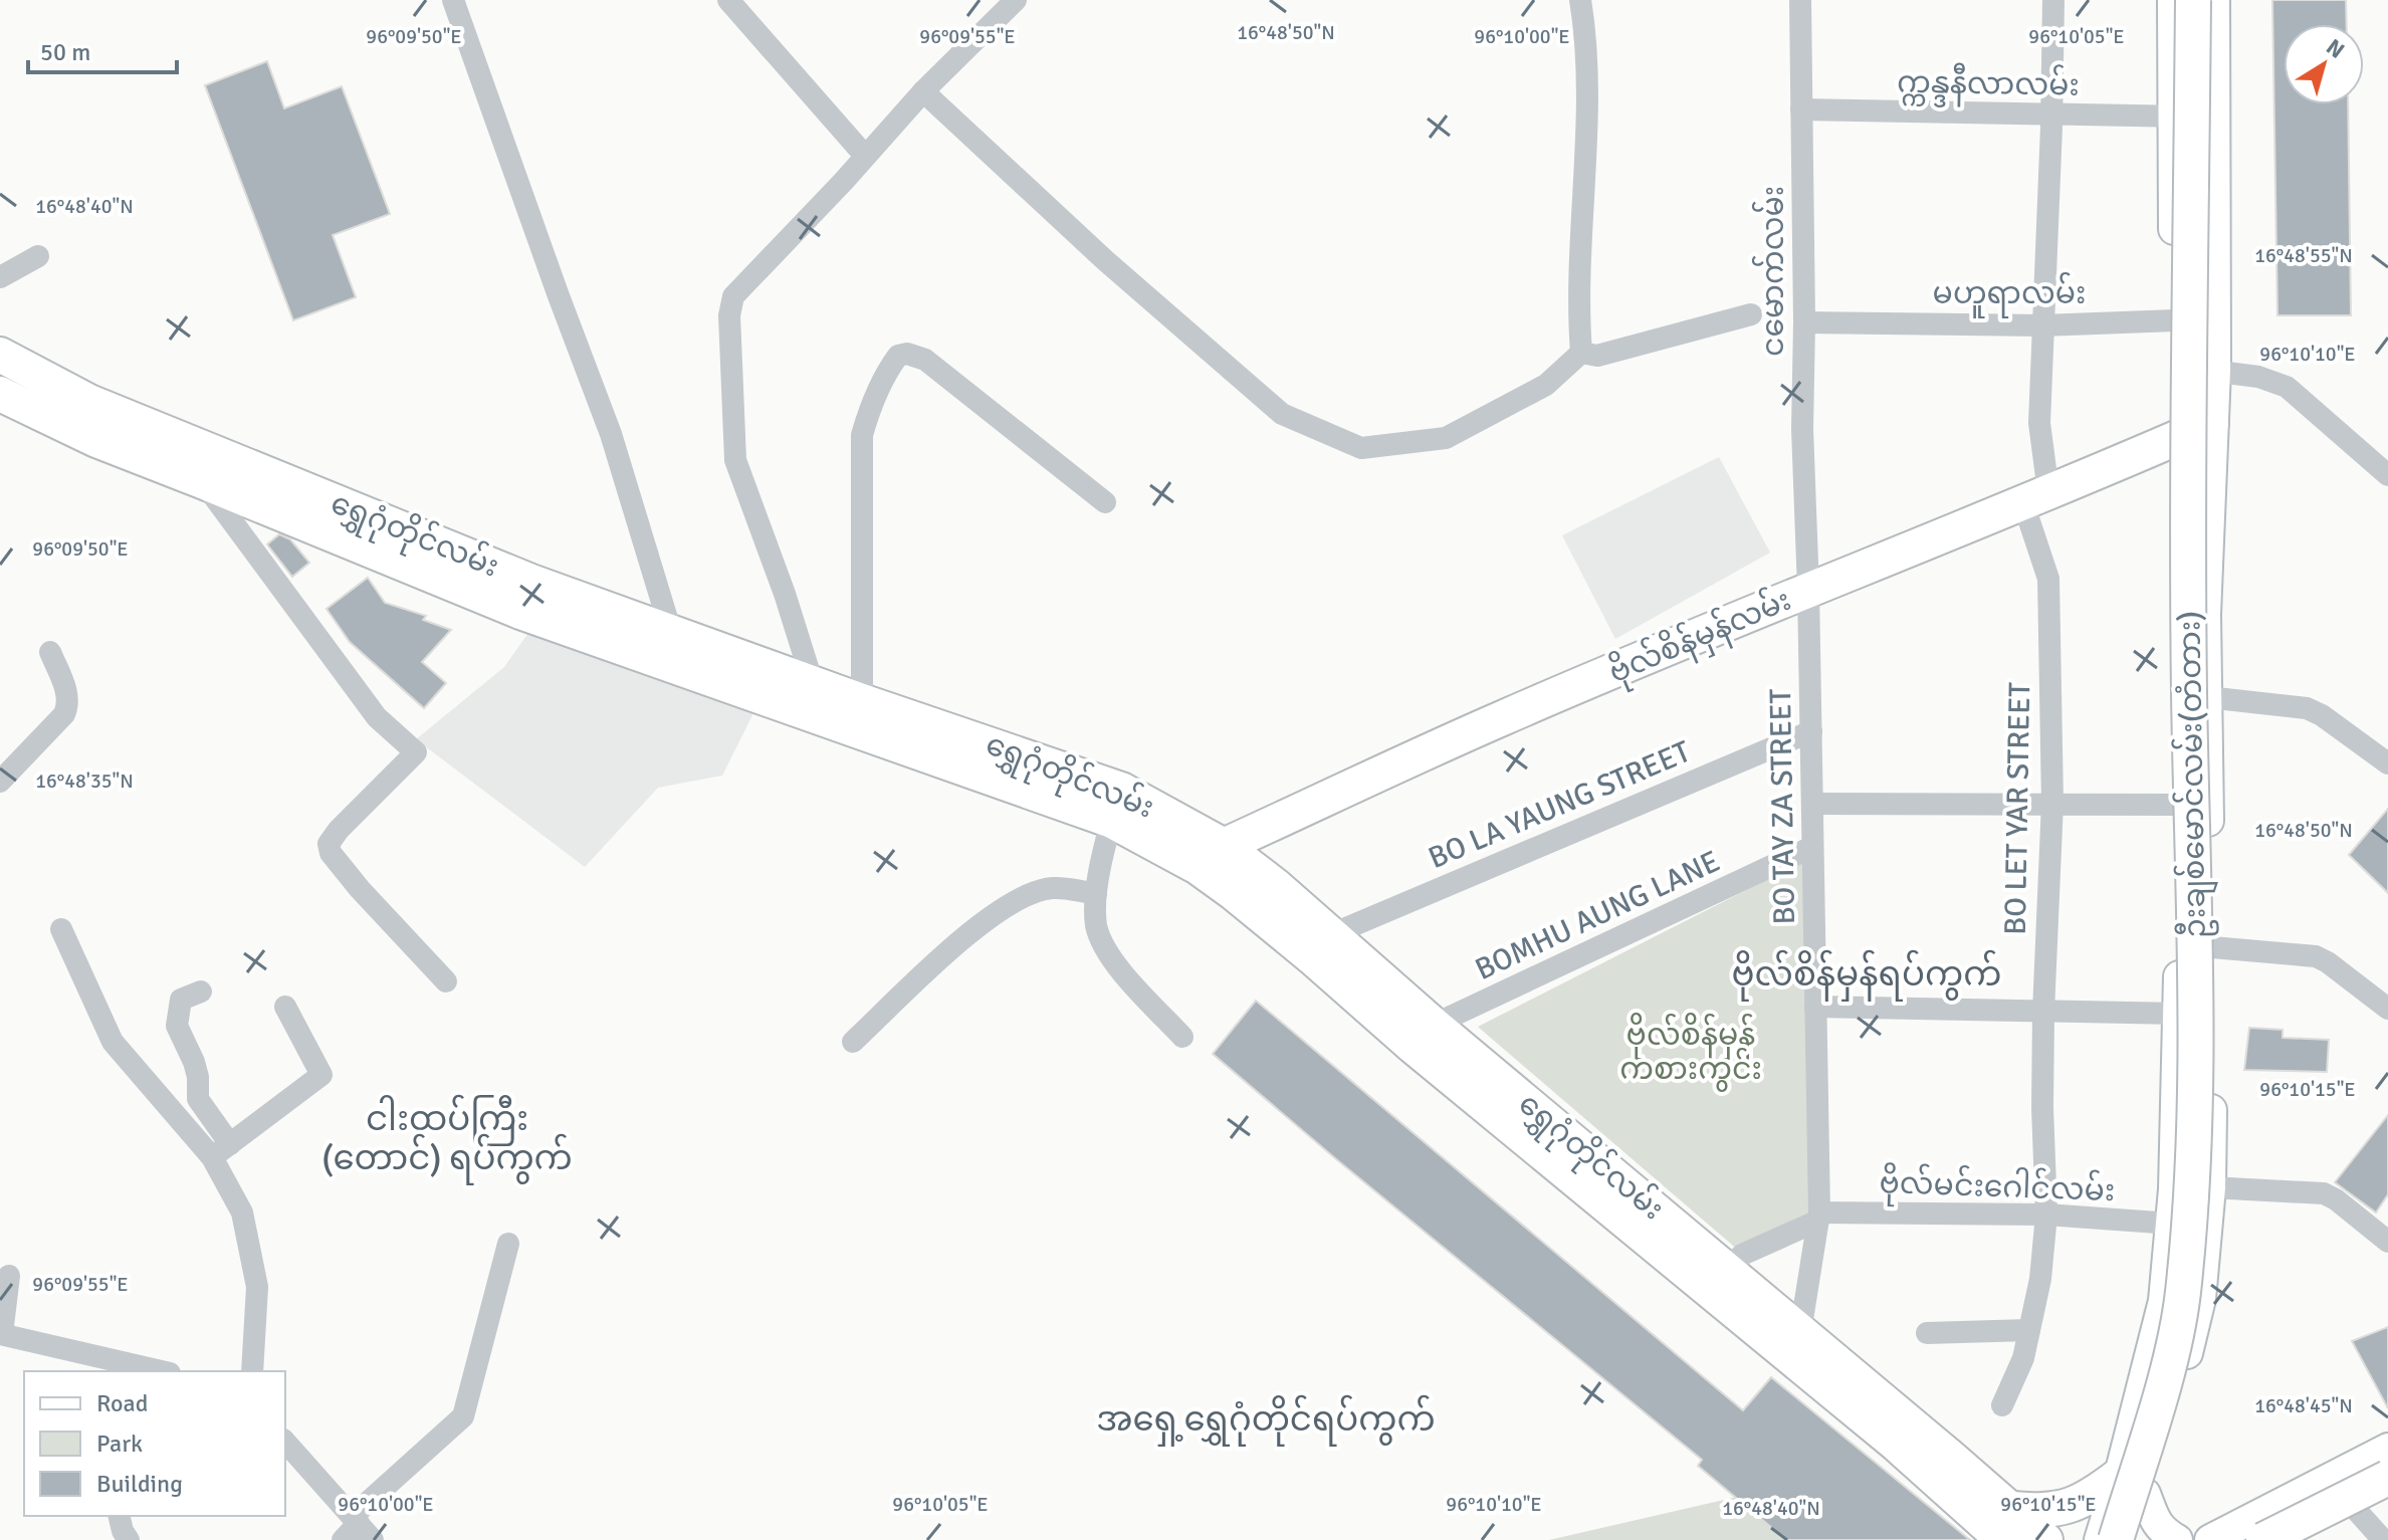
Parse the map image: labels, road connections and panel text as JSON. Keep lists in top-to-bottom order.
{
  "streets": {
    "main road": ["ရွှေဂုံတိုင်လမ်း", "ဗိုလ်စိန်မှန်လမ်း", "ဦးချစ်မောင်လမ်း(တံတား)"],
    "street": [
      "က္ကန္ဒနီလာလမ်း",
      "ငမောက်လမ်း",
      "မဟူရာလမ်း",
      "BO LA YAUNG STREET",
      "BO TAY ZA STREET",
      "BO LET YAR STREET",
      "BOMHU AUNG LANE",
      "ဗိုလ်မင်းဂေါင်လမ်း"
    ]
  },
  "crossings": [
    ["က္ကန္ဒနီလာလမ်း", "ငမောက်လမ်း"],
    ["က္ကန္ဒနီလာလမ်း", "BO LET YAR STREET"],
    ["ငမောက်လမ်း", "မဟူရာလမ်း"],
    ["ငမောက်လမ်း", "ဗိုလ်စိန်မှန်လမ်း"],
    ["ငမောက်လမ်း", "BO TAY ZA STREET"],
    ["မဟူရာလမ်း", "BO LET YAR STREET"],
    ["ရွှေဂုံတိုင်လမ်း", "ဗိုလ်စိန်မှန်လမ်း"],
    ["ရွှေဂုံတိုင်လမ်း", "BO LA YAUNG STREET"],
    ["ရွှေဂုံတိုင်လမ်း", "BO TAY ZA STREET"],
    ["ရွှေဂုံတိုင်လမ်း", "BOMHU AUNG LANE"],
    ["ဗိုလ်စိန်မှန်လမ်း", "BO TAY ZA STREET"],
    ["ဗိုလ်စိန်မှန်လမ်း", "BO LET YAR STREET"],
    ["BO LA YAUNG STREET", "BO TAY ZA STREET"],
    ["BO TAY ZA STREET", "BOMHU AUNG LANE"],
    ["BO TAY ZA STREET", "ဗိုလ်မင်းဂေါင်လမ်း"],
    ["BO LET YAR STREET", "ဗိုလ်မင်းဂေါင်လမ်း"]
  ],
  "districts": ["ဗိုလ်စိန်မှန်ရပ်ကွက်", "ငါးထပ်ကြီး (တောင်) ရပ်ကွက်", "အရှေ့ရွှေဂုံတိုင်ရပ်ကွက်"],
  "parks": ["ဗိုလ်စိန်မှန် ကစားကွင်း"],
  "legend": ["Road", "Park", "Building"],
  "scale_bar": "50 m",
  "north": "top right",
  "coordinates": [
    "16°48'50\"N",
    "96°09'50\"E",
    "96°09'55\"E",
    "96°10'00\"E",
    "96°10'05\"E",
    "16°48'40\"N",
    "16°48'55\"N",
    "96°10'10\"E",
    "16°48'35\"N",
    "96°10'15\"E",
    "16°48'45\"N"
  ]
}
